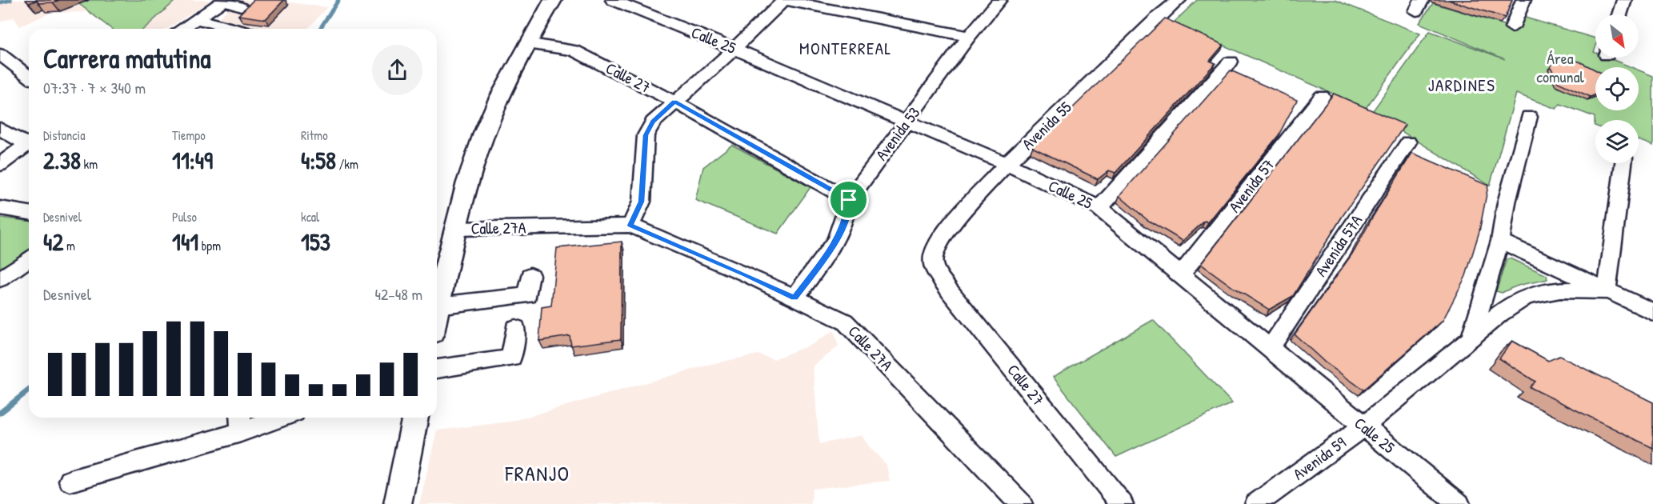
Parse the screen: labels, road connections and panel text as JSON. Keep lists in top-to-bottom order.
{
  "streets": {
    "street": [
      "Calle 25",
      "Calle 27",
      "Avenida 55",
      "Avenida 53",
      "Avenida 57",
      "Calle 27A",
      "Avenida 57A",
      "Avenida 59"
    ]
  },
  "crossings": [
    ["Calle 25", "Avenida 55"],
    ["Calle 25", "Avenida 53"],
    ["Calle 25", "Avenida 57"],
    ["Calle 25", "Avenida 57A"],
    ["Calle 25", "Avenida 59"],
    ["Calle 27", "Avenida 55"],
    ["Calle 27", "Avenida 53"],
    ["Avenida 53", "Calle 27A"]
  ],
  "districts": ["MONTERREAL", "JARDINES", "FRANJO"],
  "parks": ["Área comunal"],
  "north": "bottom right",
  "page": {
    "heading": ["Carrera matutina", "07:37 · 7 × 340 m"],
    "stats": [
      ["Distancia", "2.38 km"],
      ["Tiempo", "11:49"],
      ["Ritmo", "4:58 /km"],
      ["Desnivel", "42 m"],
      ["Pulso", "141 bpm"],
      ["kcal", "153"]
    ],
    "chart": ["Desnivel", "42–48 m"]
  }
}
